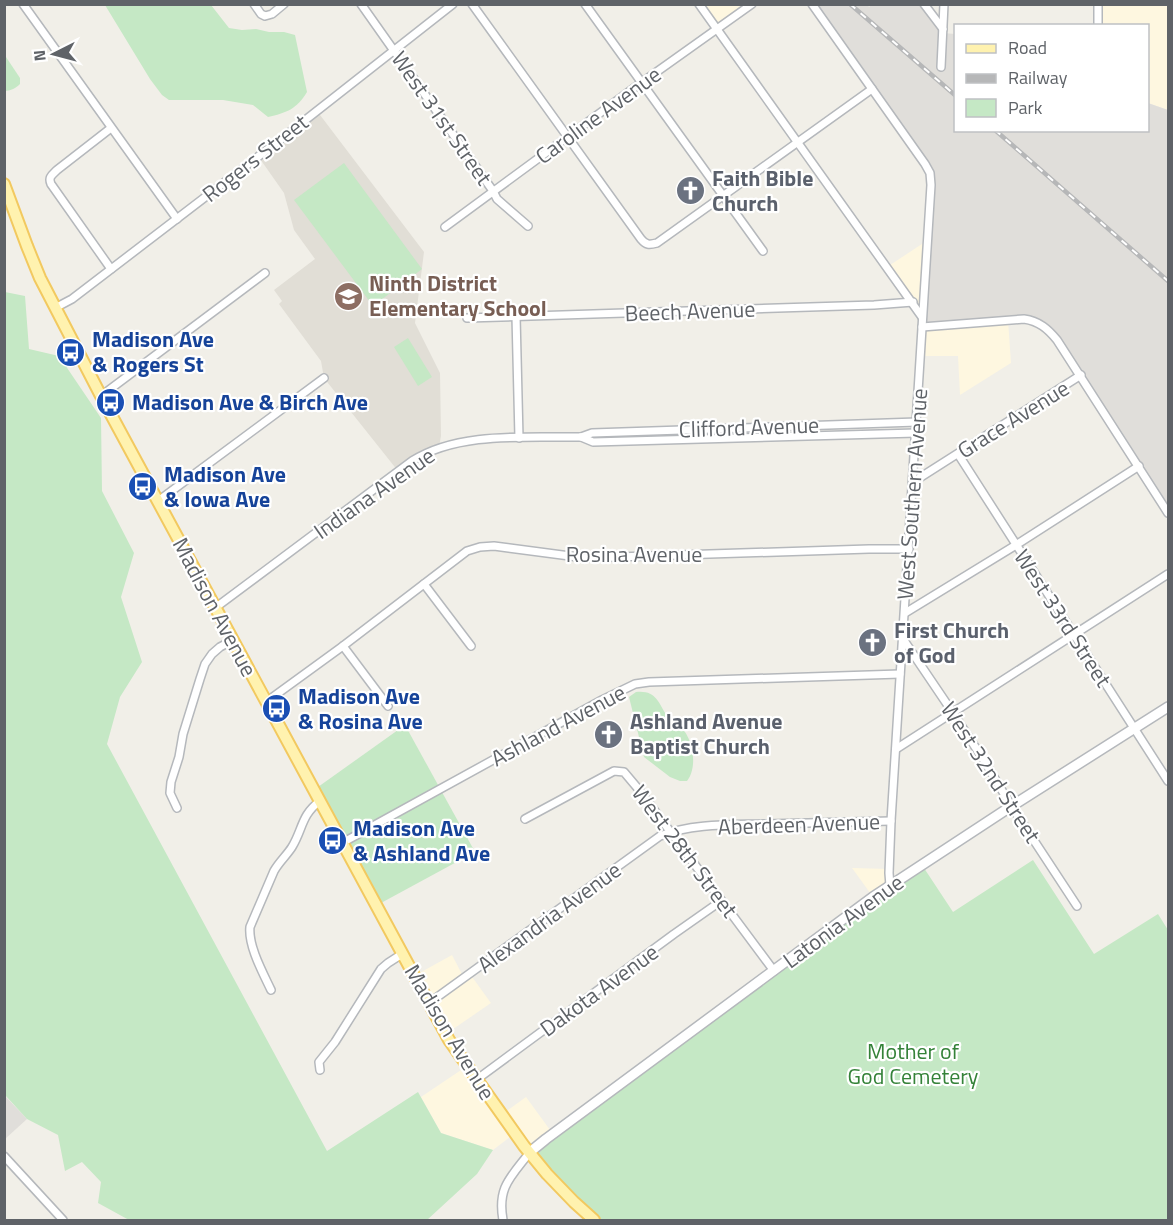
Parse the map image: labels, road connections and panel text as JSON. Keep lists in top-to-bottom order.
{
  "streets": {
    "main road": ["Madison Avenue"],
    "street": [
      "Caroline Avenue",
      "West 31st Street",
      "Rogers Street",
      "Beech Avenue",
      "Grace Avenue",
      "Clifford Avenue",
      "Indiana Avenue",
      "West Southern Avenue",
      "Rosina Avenue",
      "West 33rd Street",
      "Ashland Avenue",
      "West 32nd Street",
      "Aberdeen Avenue",
      "West 28th Street",
      "Alexandria Avenue",
      "Latonia Avenue",
      "Dakota Avenue"
    ]
  },
  "crossings": [
    ["Caroline Avenue", "West 31st Street"],
    ["West 31st Street", "Rogers Street"],
    ["Rogers Street", "Madison Avenue"],
    ["Grace Avenue", "West Southern Avenue"],
    ["Grace Avenue", "West 33rd Street"],
    ["Clifford Avenue", "Indiana Avenue"],
    ["Clifford Avenue", "West Southern Avenue"],
    ["Indiana Avenue", "Madison Avenue"],
    ["West Southern Avenue", "Rosina Avenue"],
    ["West Southern Avenue", "Ashland Avenue"],
    ["West Southern Avenue", "West 32nd Street"],
    ["West Southern Avenue", "Aberdeen Avenue"],
    ["West Southern Avenue", "Latonia Avenue"],
    ["Rosina Avenue", "Madison Avenue"],
    ["Madison Avenue", "Ashland Avenue"],
    ["Madison Avenue", "Alexandria Avenue"],
    ["Madison Avenue", "Latonia Avenue"],
    ["Madison Avenue", "Dakota Avenue"],
    ["West 33rd Street", "Latonia Avenue"],
    ["West 32nd Street", "Latonia Avenue"],
    ["Aberdeen Avenue", "West 28th Street"],
    ["Aberdeen Avenue", "Alexandria Avenue"],
    ["West 28th Street", "Alexandria Avenue"],
    ["West 28th Street", "Latonia Avenue"],
    ["West 28th Street", "Dakota Avenue"]
  ],
  "parks": ["Mother of God Cemetery"],
  "places": {
    "church": ["Faith Bible Church", "First Church of God", "Ashland Avenue Baptist Church"],
    "school or university": ["Ninth District Elementary School"],
    "bus stop": [
      "Madison Ave & Rogers St",
      "Madison Ave & Birch Ave",
      "Madison Ave & Iowa Ave",
      "Madison Ave & Rosina Ave",
      "Madison Ave & Ashland Ave"
    ]
  },
  "legend": ["Road", "Railway", "Park"],
  "north": "left"
}
